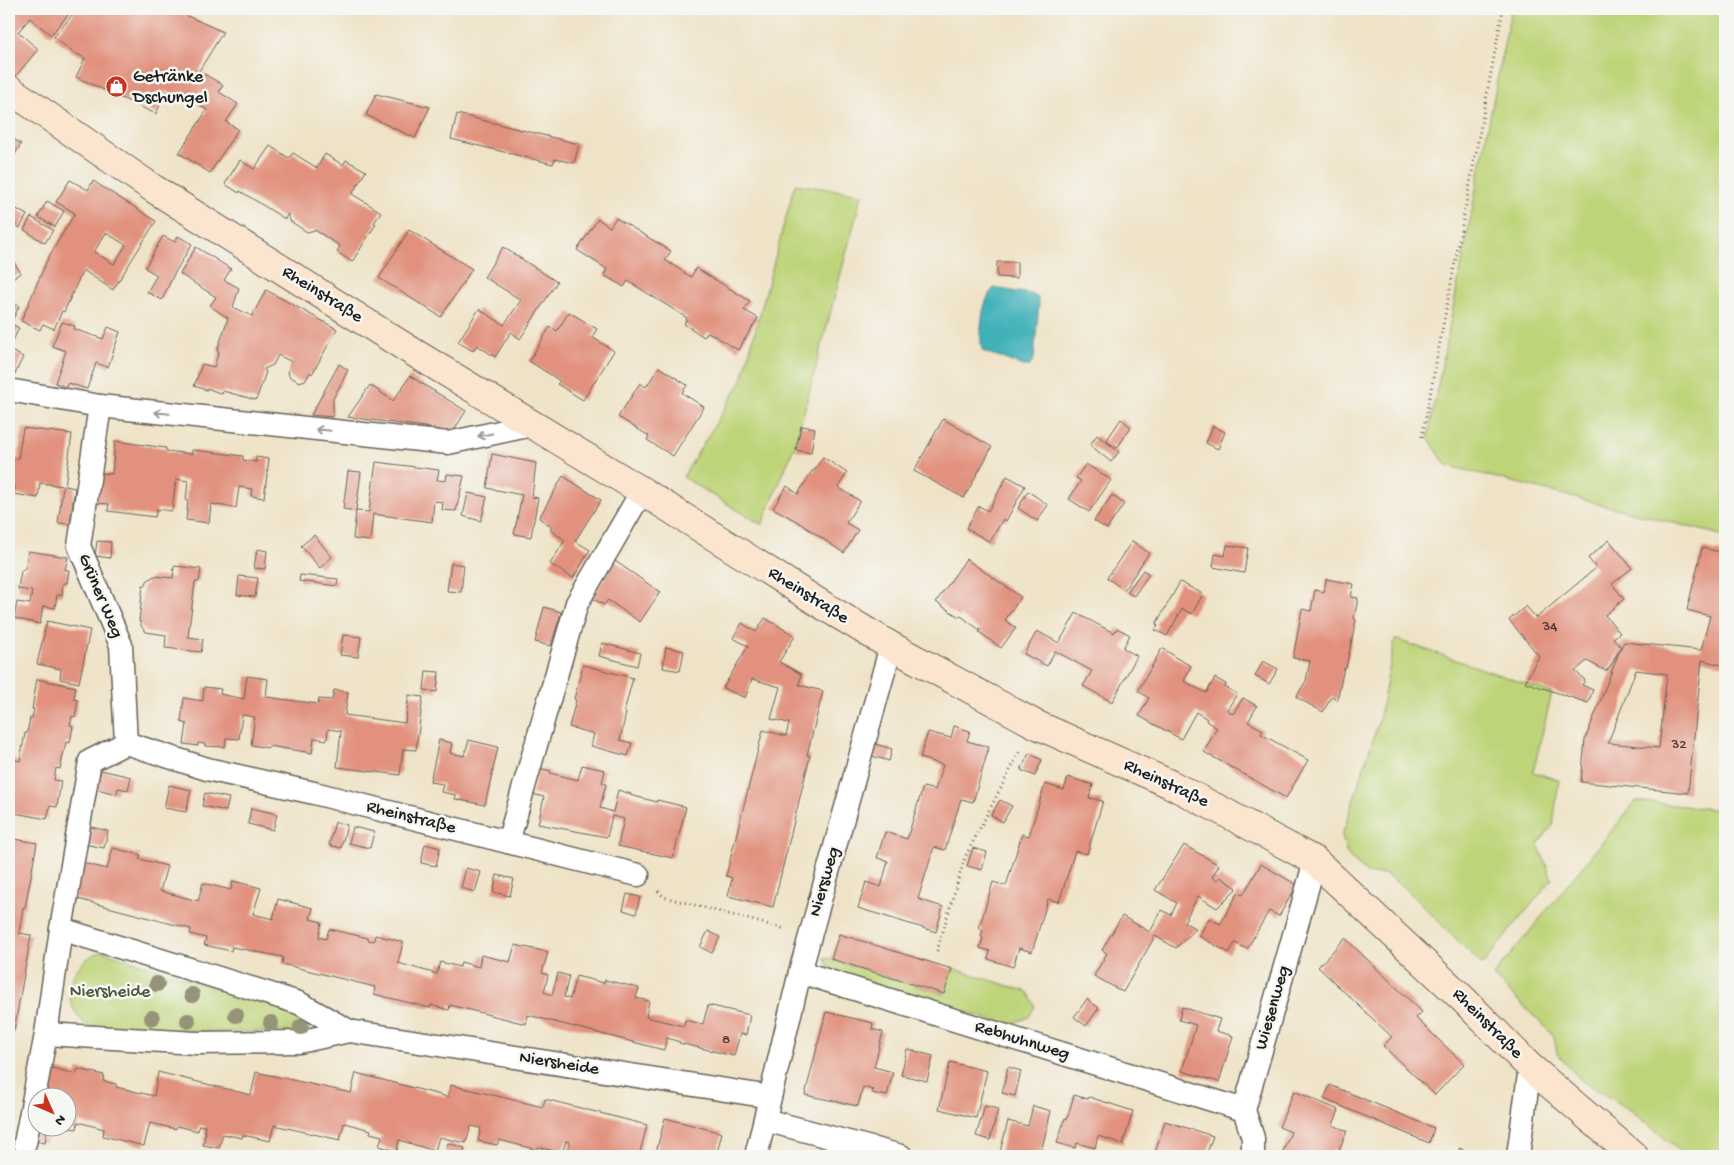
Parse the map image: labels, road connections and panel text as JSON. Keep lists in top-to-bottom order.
{
  "streets": {
    "street": [
      "Rheinstraße",
      "Grüner Weg",
      "Niersweg",
      "Wiesenweg",
      "Rebhuhnweg",
      "Niersheide"
    ]
  },
  "crossings": [
    ["Rheinstraße", "Grüner Weg"],
    ["Rheinstraße", "Niersweg"],
    ["Rheinstraße", "Wiesenweg"],
    ["Niersweg", "Rebhuhnweg"],
    ["Niersweg", "Niersheide"],
    ["Wiesenweg", "Rebhuhnweg"]
  ],
  "parks": ["Niersheide"],
  "places": {
    "shop": ["Getränke Dschungel"]
  },
  "house_numbers": ["34", "32", "8"],
  "north": "bottom right"
}
